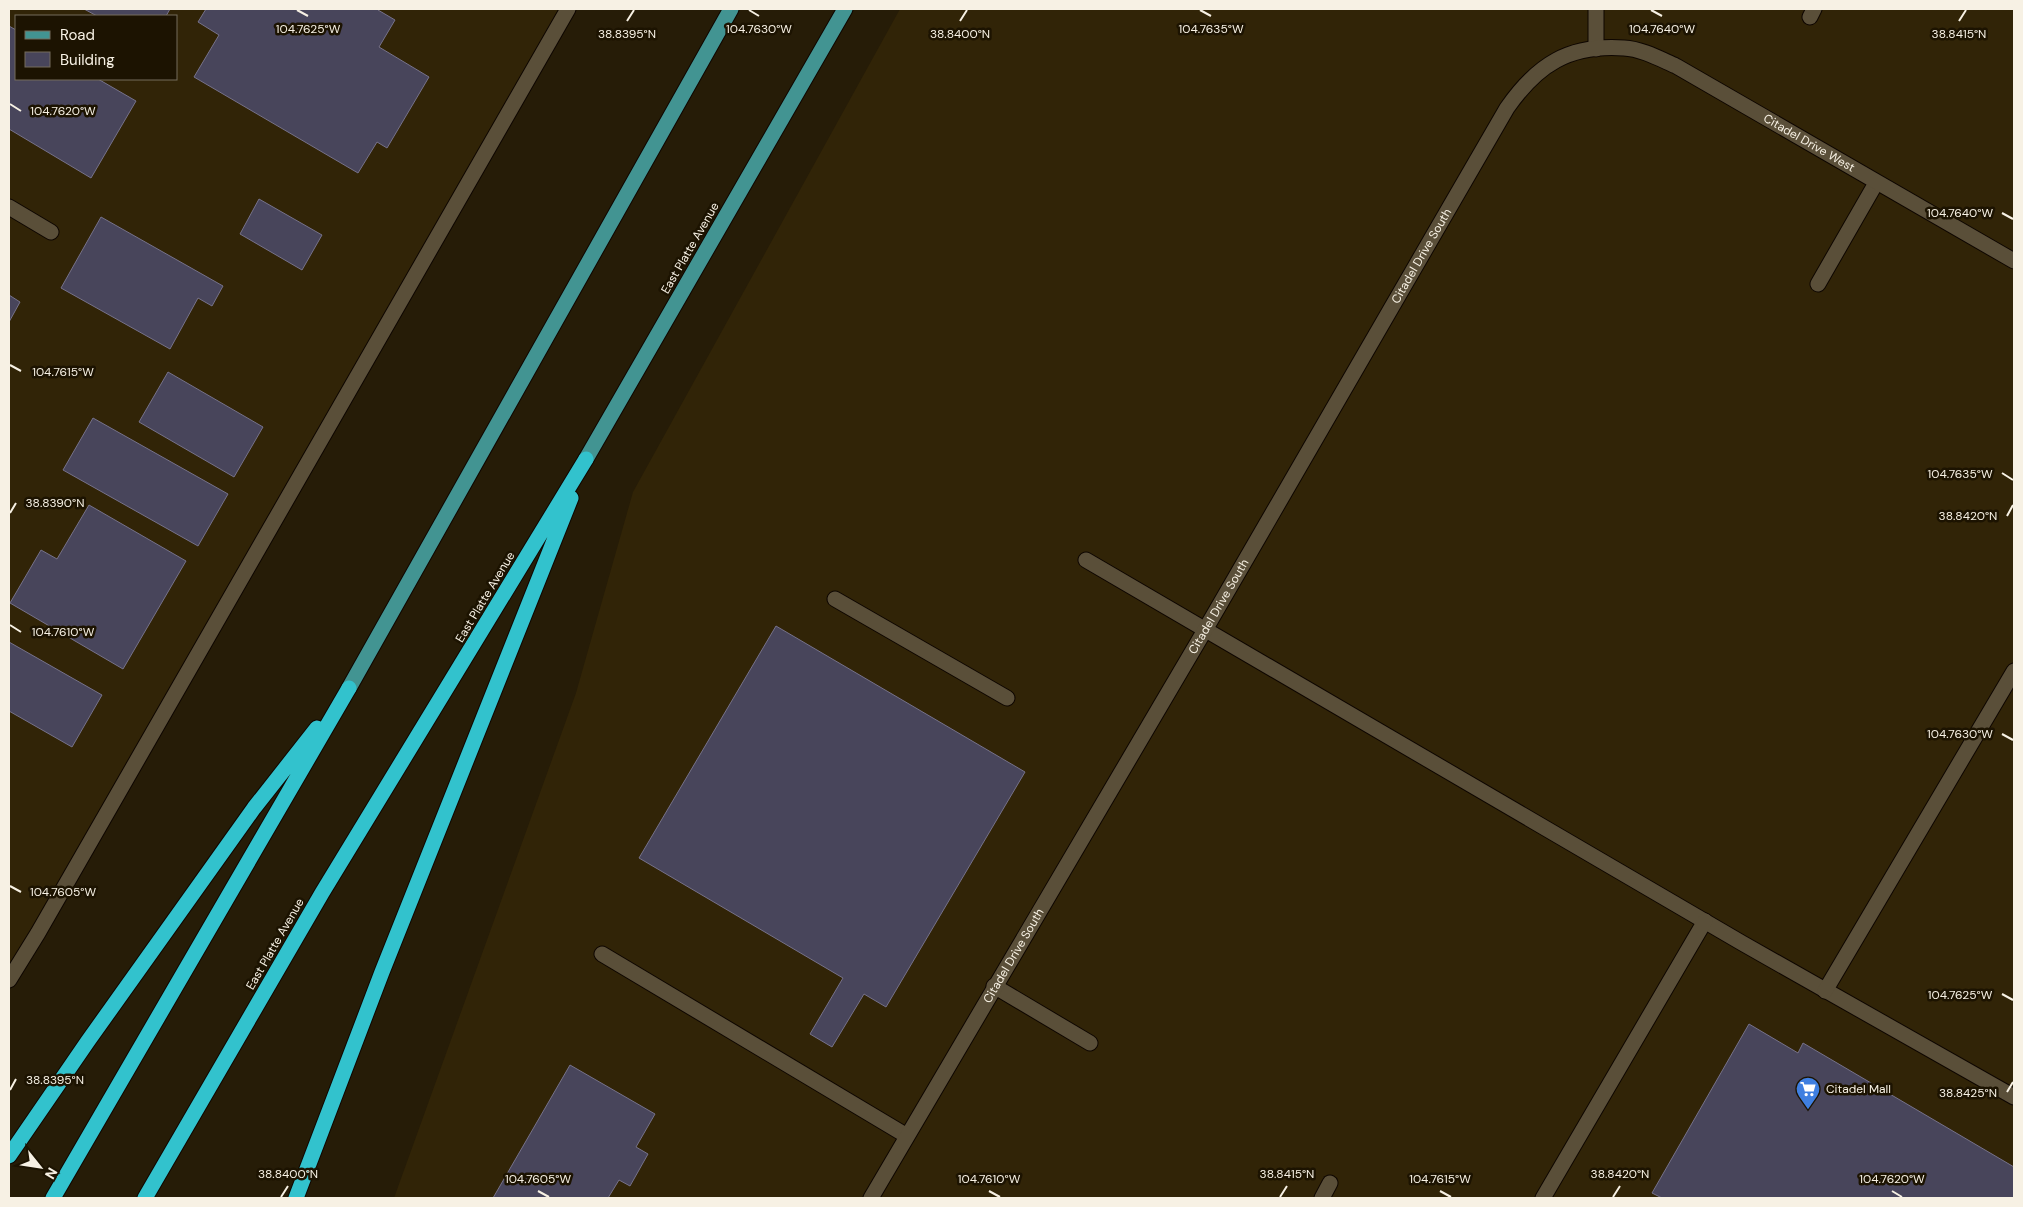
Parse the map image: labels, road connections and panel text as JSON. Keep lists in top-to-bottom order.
{
  "streets": {
    "highway": ["East Platte Avenue"],
    "street": ["Citadel Drive West", "Citadel Drive South"]
  },
  "crossings": [
    ["Citadel Drive West", "Citadel Drive South"]
  ],
  "places": {
    "supermarket": ["Citadel Mall"]
  },
  "legend": ["Road", "Building"],
  "north": "bottom right",
  "coordinates": [
    "104.7625°W",
    "104.7630°W",
    "104.7635°W",
    "104.7640°W",
    "38.8395°N",
    "38.8400°N",
    "38.8415°N",
    "104.7620°W",
    "104.7615°W",
    "38.8390°N",
    "38.8420°N",
    "104.7610°W",
    "104.7605°W",
    "38.8425°N"
  ]
}
